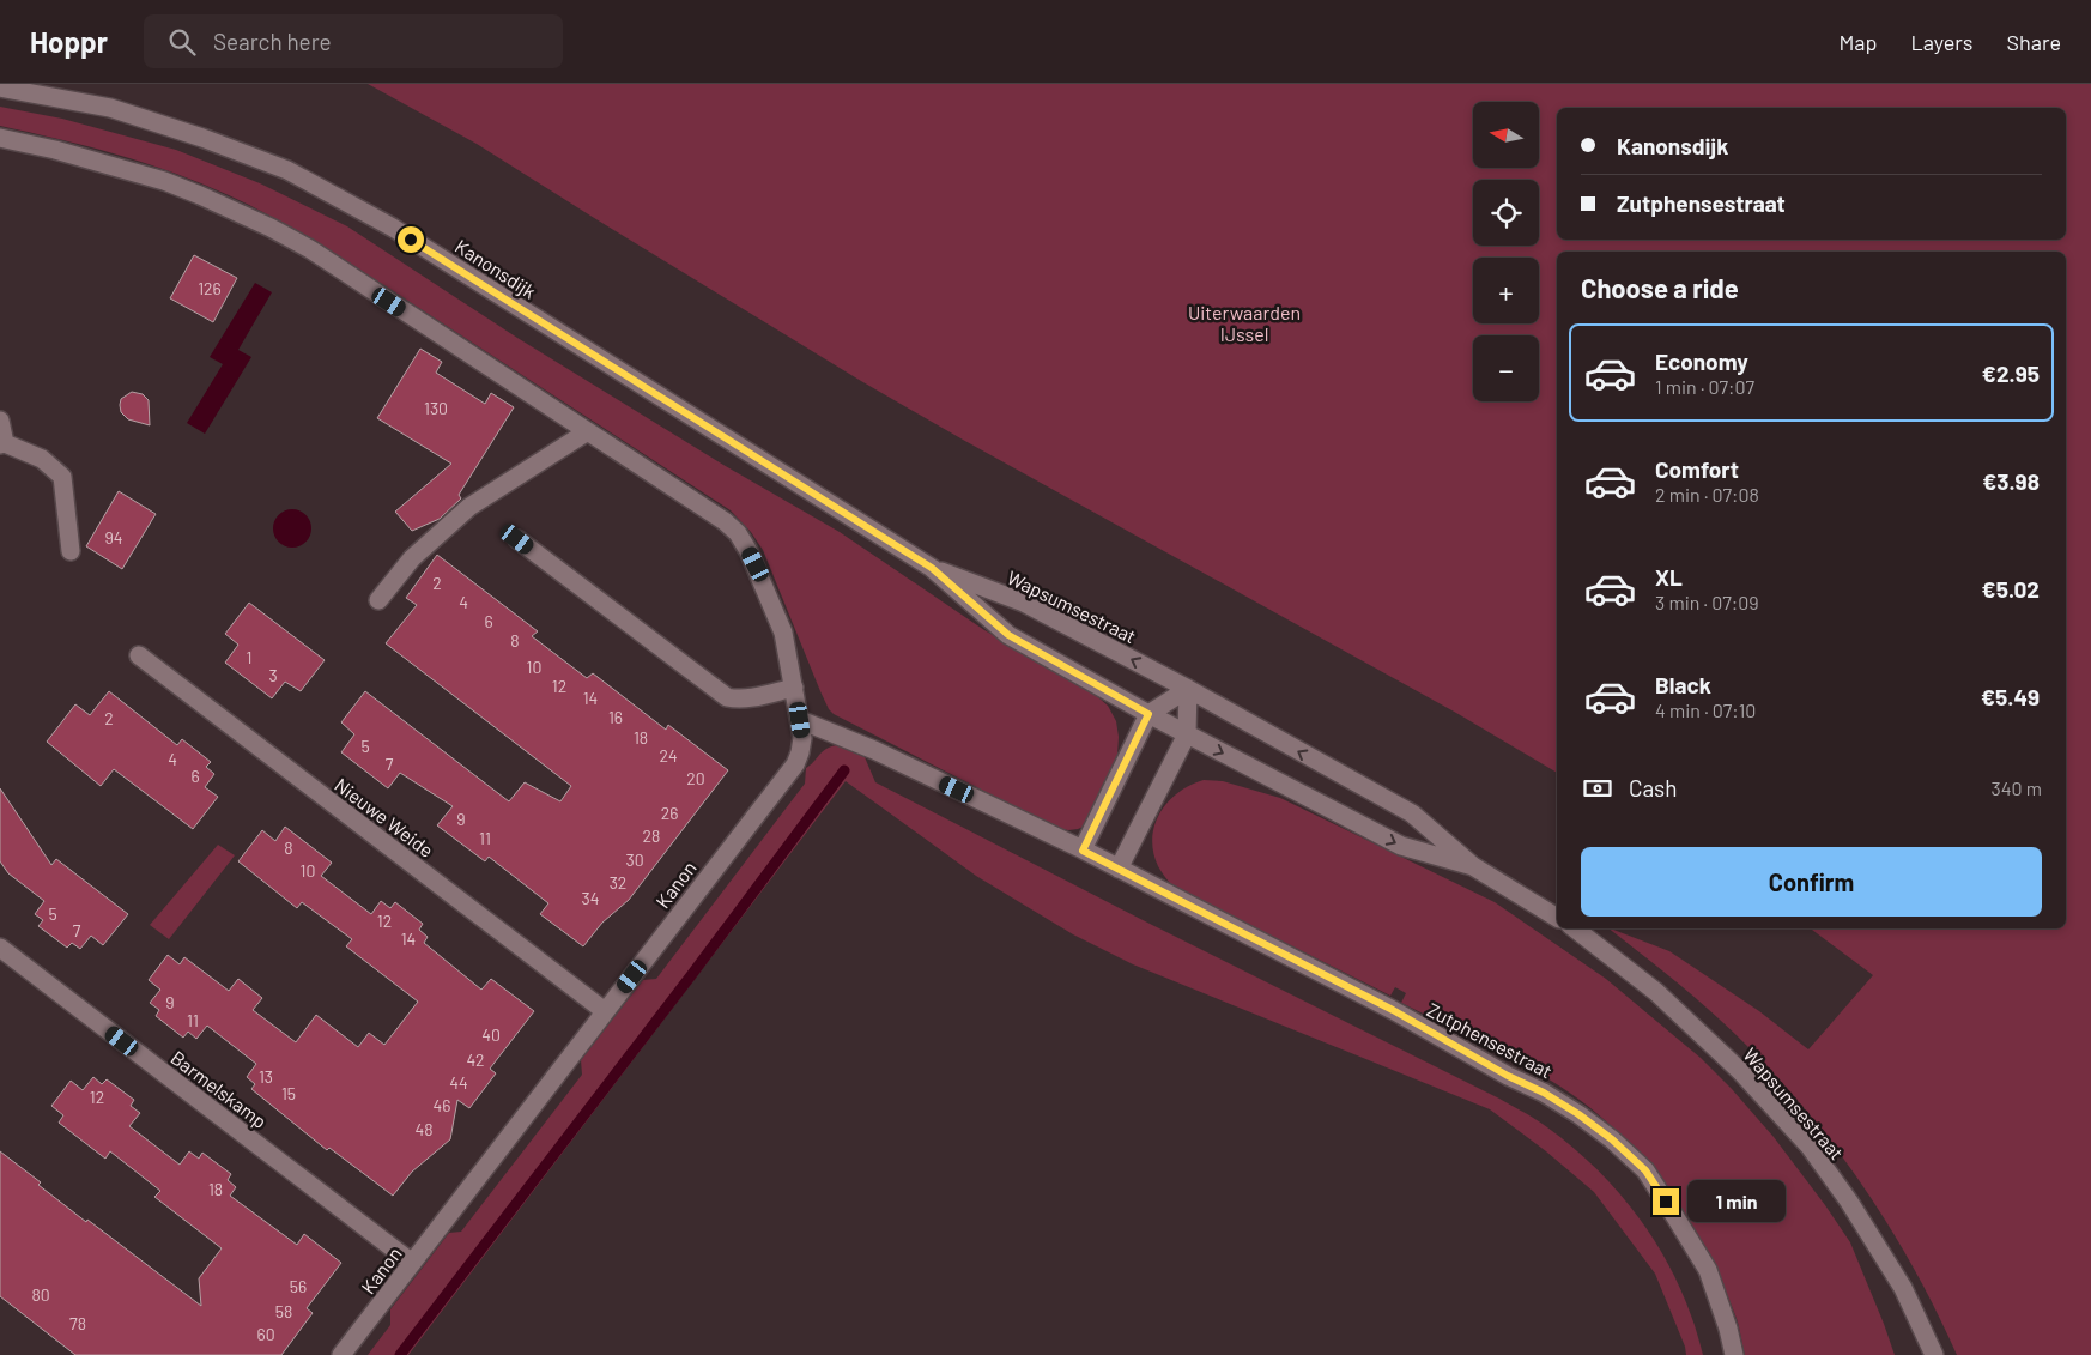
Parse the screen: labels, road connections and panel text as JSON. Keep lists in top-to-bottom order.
{
  "streets": {
    "street": [
      "Kanonsdijk",
      "Wapsumsestraat",
      "Nieuwe Weide",
      "Kanon",
      "Zutphensestraat",
      "Barmelskamp"
    ]
  },
  "crossings": [
    ["Kanonsdijk", "Wapsumsestraat"],
    ["Nieuwe Weide", "Kanon"],
    ["Kanon", "Zutphensestraat"],
    ["Kanon", "Barmelskamp"]
  ],
  "parks": ["Uiterwaarden IJssel"],
  "house_numbers": [
    "126",
    "130",
    "94",
    "2",
    "4",
    "6",
    "8",
    "1",
    "10",
    "3",
    "12",
    "14",
    "16",
    "2",
    "18",
    "5",
    "24",
    "4",
    "7",
    "6",
    "20",
    "26",
    "9",
    "28",
    "11",
    "8",
    "30",
    "10",
    "32",
    "34",
    "5",
    "12",
    "7",
    "14",
    "9",
    "11",
    "40",
    "42",
    "13",
    "44",
    "15",
    "12",
    "46",
    "48",
    "18",
    "56",
    "80",
    "58",
    "78",
    "60"
  ],
  "north": "left",
  "page": {
    "header": "Hoppr",
    "search": "Search here",
    "nav": ["Map", "Layers", "Share"],
    "map_buttons": ["+", "−"],
    "banner": ["Kanonsdijk", "Zutphensestraat"],
    "heading": "Choose a ride",
    "list": [
      {
        "name": "Economy",
        "note": "1 min · 07:07",
        "value": "€2.95"
      },
      {
        "name": "Comfort",
        "note": "2 min · 07:08",
        "value": "€3.98"
      },
      {
        "name": "XL",
        "note": "3 min · 07:09",
        "value": "€5.02"
      },
      {
        "name": "Black",
        "note": "4 min · 07:10",
        "value": "€5.49"
      }
    ],
    "pay": ["Cash", "340 m"],
    "buttons": "Confirm",
    "bubble": "1 min"
  }
}
